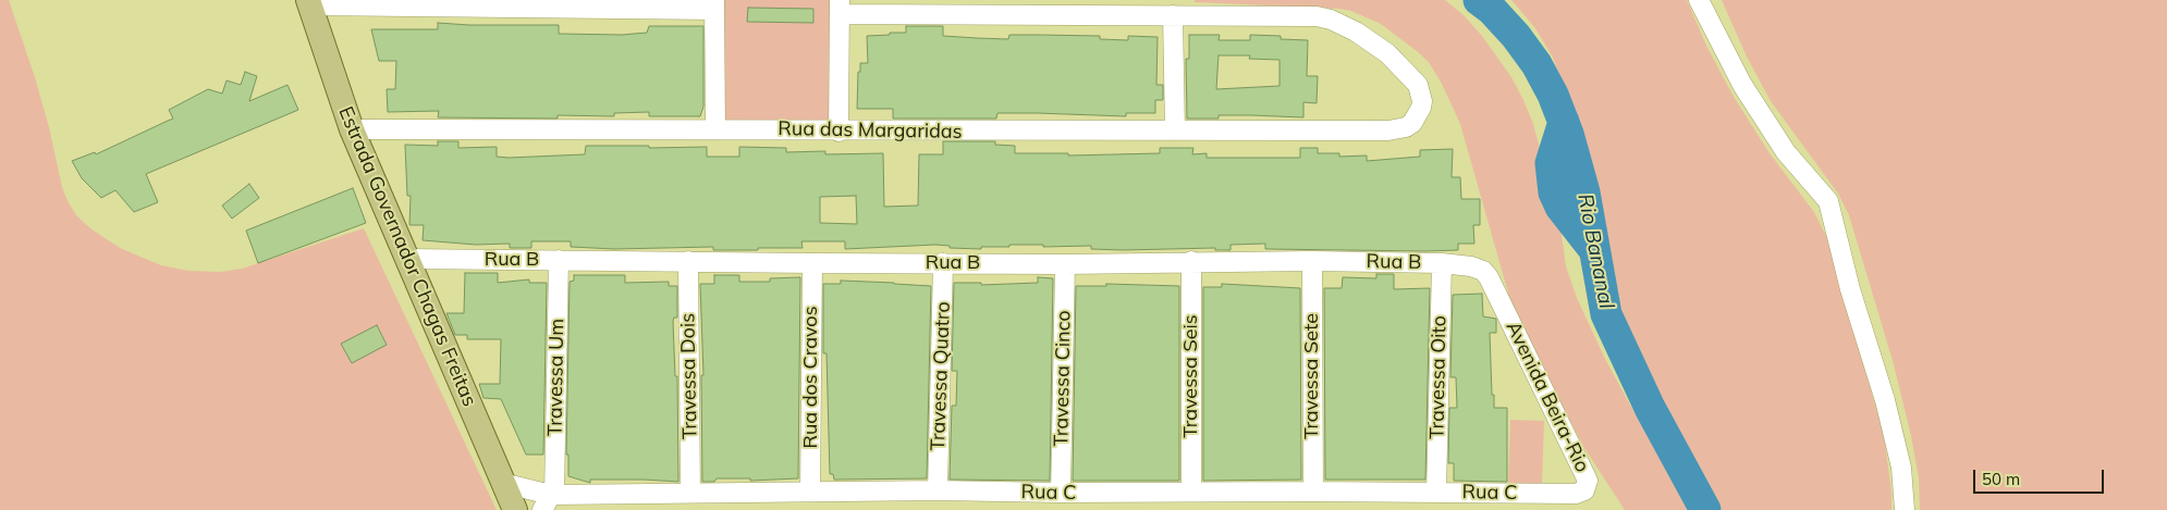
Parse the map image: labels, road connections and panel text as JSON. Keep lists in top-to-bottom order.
{
  "streets": {
    "main road": ["Estrada Governador Chagas Freitas"],
    "street": [
      "Rua das Margaridas",
      "Rua B",
      "Travessa Dois",
      "Travessa Quatro",
      "Travessa Seis",
      "Travessa Sete",
      "Travessa Um",
      "Rua dos Cravos",
      "Travessa Oito",
      "Travessa Cinco",
      "Avenida Beira-Rio",
      "Rua C"
    ]
  },
  "crossings": [
    ["Rua das Margaridas", "Estrada Governador Chagas Freitas"],
    ["Estrada Governador Chagas Freitas", "Rua B"],
    ["Estrada Governador Chagas Freitas", "Rua C"],
    ["Rua B", "Travessa Dois"],
    ["Rua B", "Travessa Quatro"],
    ["Rua B", "Travessa Seis"],
    ["Rua B", "Travessa Sete"],
    ["Rua B", "Travessa Um"],
    ["Rua B", "Rua dos Cravos"],
    ["Rua B", "Travessa Oito"],
    ["Rua B", "Travessa Cinco"],
    ["Rua B", "Avenida Beira-Rio"],
    ["Travessa Dois", "Rua C"],
    ["Travessa Quatro", "Rua C"],
    ["Travessa Seis", "Rua C"],
    ["Travessa Sete", "Rua C"],
    ["Travessa Um", "Rua C"],
    ["Rua dos Cravos", "Rua C"],
    ["Travessa Oito", "Rua C"],
    ["Travessa Cinco", "Rua C"],
    ["Avenida Beira-Rio", "Rua C"]
  ],
  "water": ["Rio Bananal"],
  "scale_bar": "50 m"
}
